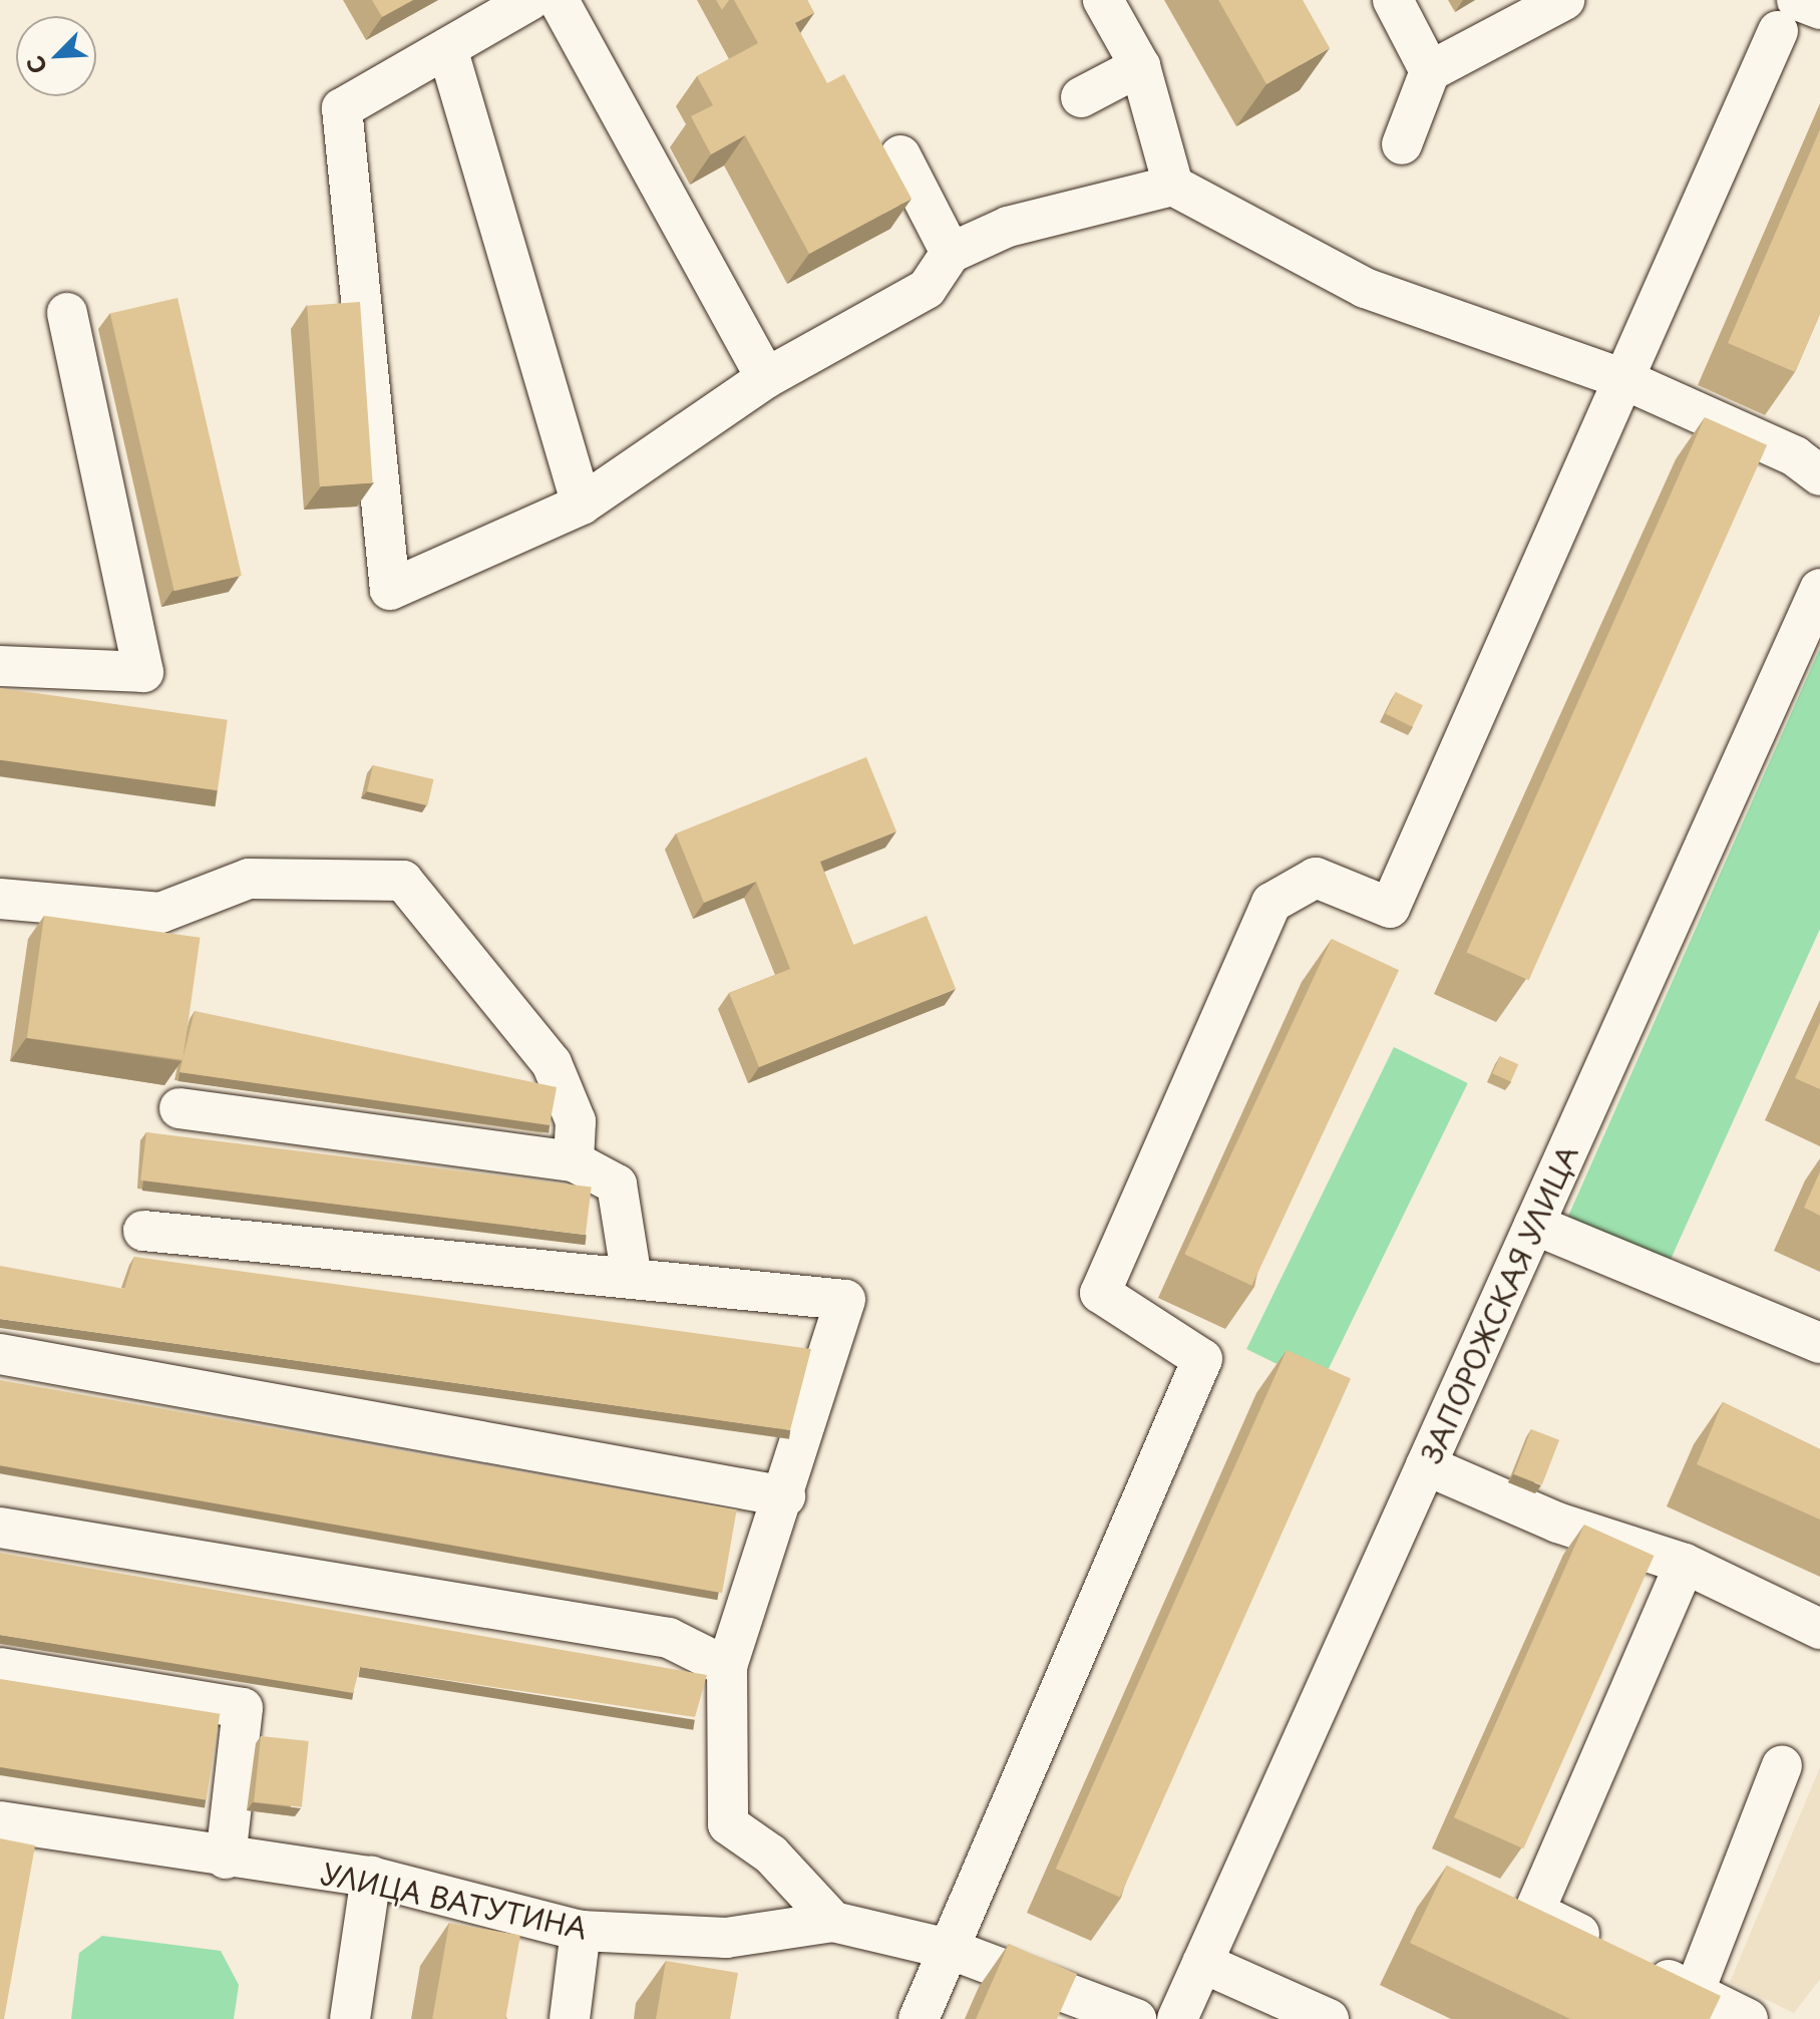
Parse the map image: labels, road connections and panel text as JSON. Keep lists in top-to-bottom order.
{
  "streets": {
    "street": ["ЗАПОРОЖСКАЯ УЛИЦА", "УЛИЦА ВАТУТИНА"]
  },
  "north": "bottom left"
}
